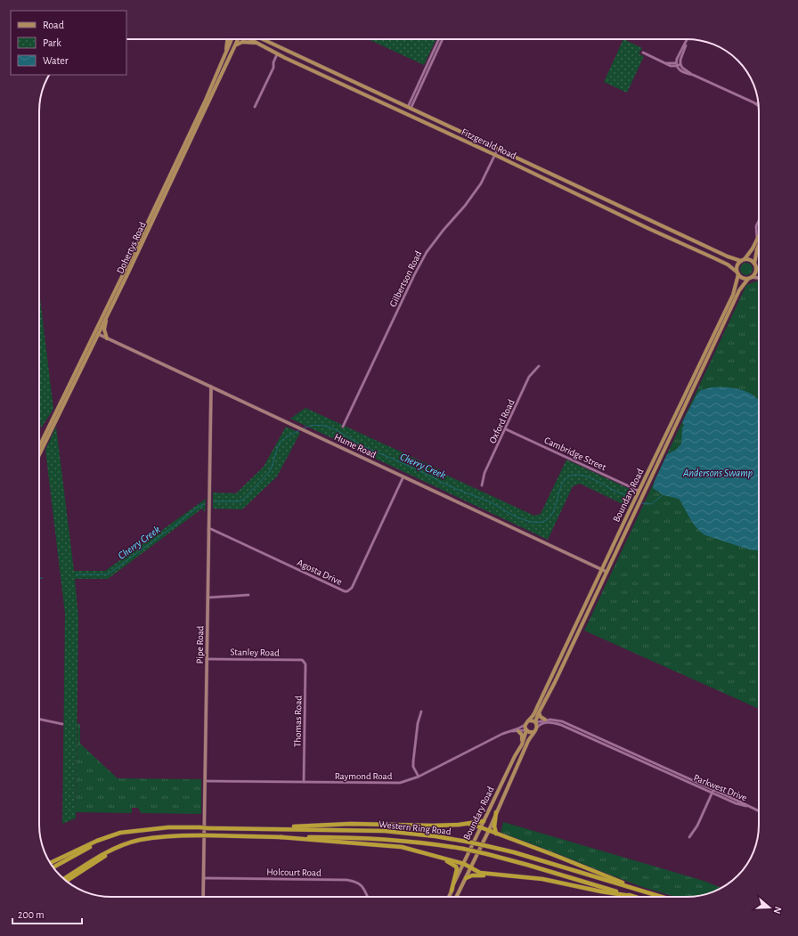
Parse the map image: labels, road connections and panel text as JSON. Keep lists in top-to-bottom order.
{
  "streets": {
    "highway": ["Western Ring Road"],
    "main road": ["Fitzgerald Road", "Dohertys Road", "Boundary Road"],
    "street": [
      "Gilbertson Road",
      "Oxford Road",
      "Hume Road",
      "Cambridge Street",
      "Agosta Drive",
      "Pipe Road",
      "Stanley Road",
      "Thomas Road",
      "Raymond Road",
      "Parkwest Drive",
      "Holcourt Road"
    ]
  },
  "crossings": [
    ["Fitzgerald Road", "Gilbertson Road"],
    ["Fitzgerald Road", "Boundary Road"],
    ["Dohertys Road", "Hume Road"],
    ["Oxford Road", "Cambridge Street"],
    ["Hume Road", "Boundary Road"],
    ["Hume Road", "Agosta Drive"],
    ["Hume Road", "Pipe Road"],
    ["Cambridge Street", "Boundary Road"],
    ["Boundary Road", "Raymond Road"],
    ["Boundary Road", "Parkwest Drive"],
    ["Agosta Drive", "Pipe Road"],
    ["Pipe Road", "Stanley Road"],
    ["Pipe Road", "Raymond Road"],
    ["Pipe Road", "Holcourt Road"],
    ["Stanley Road", "Thomas Road"],
    ["Thomas Road", "Raymond Road"],
    ["Raymond Road", "Parkwest Drive"]
  ],
  "water": ["Cherry Creek", "Andersons Swamp"],
  "legend": ["Road", "Park", "Water"],
  "scale_bar": "200 m",
  "north": "right"
}
